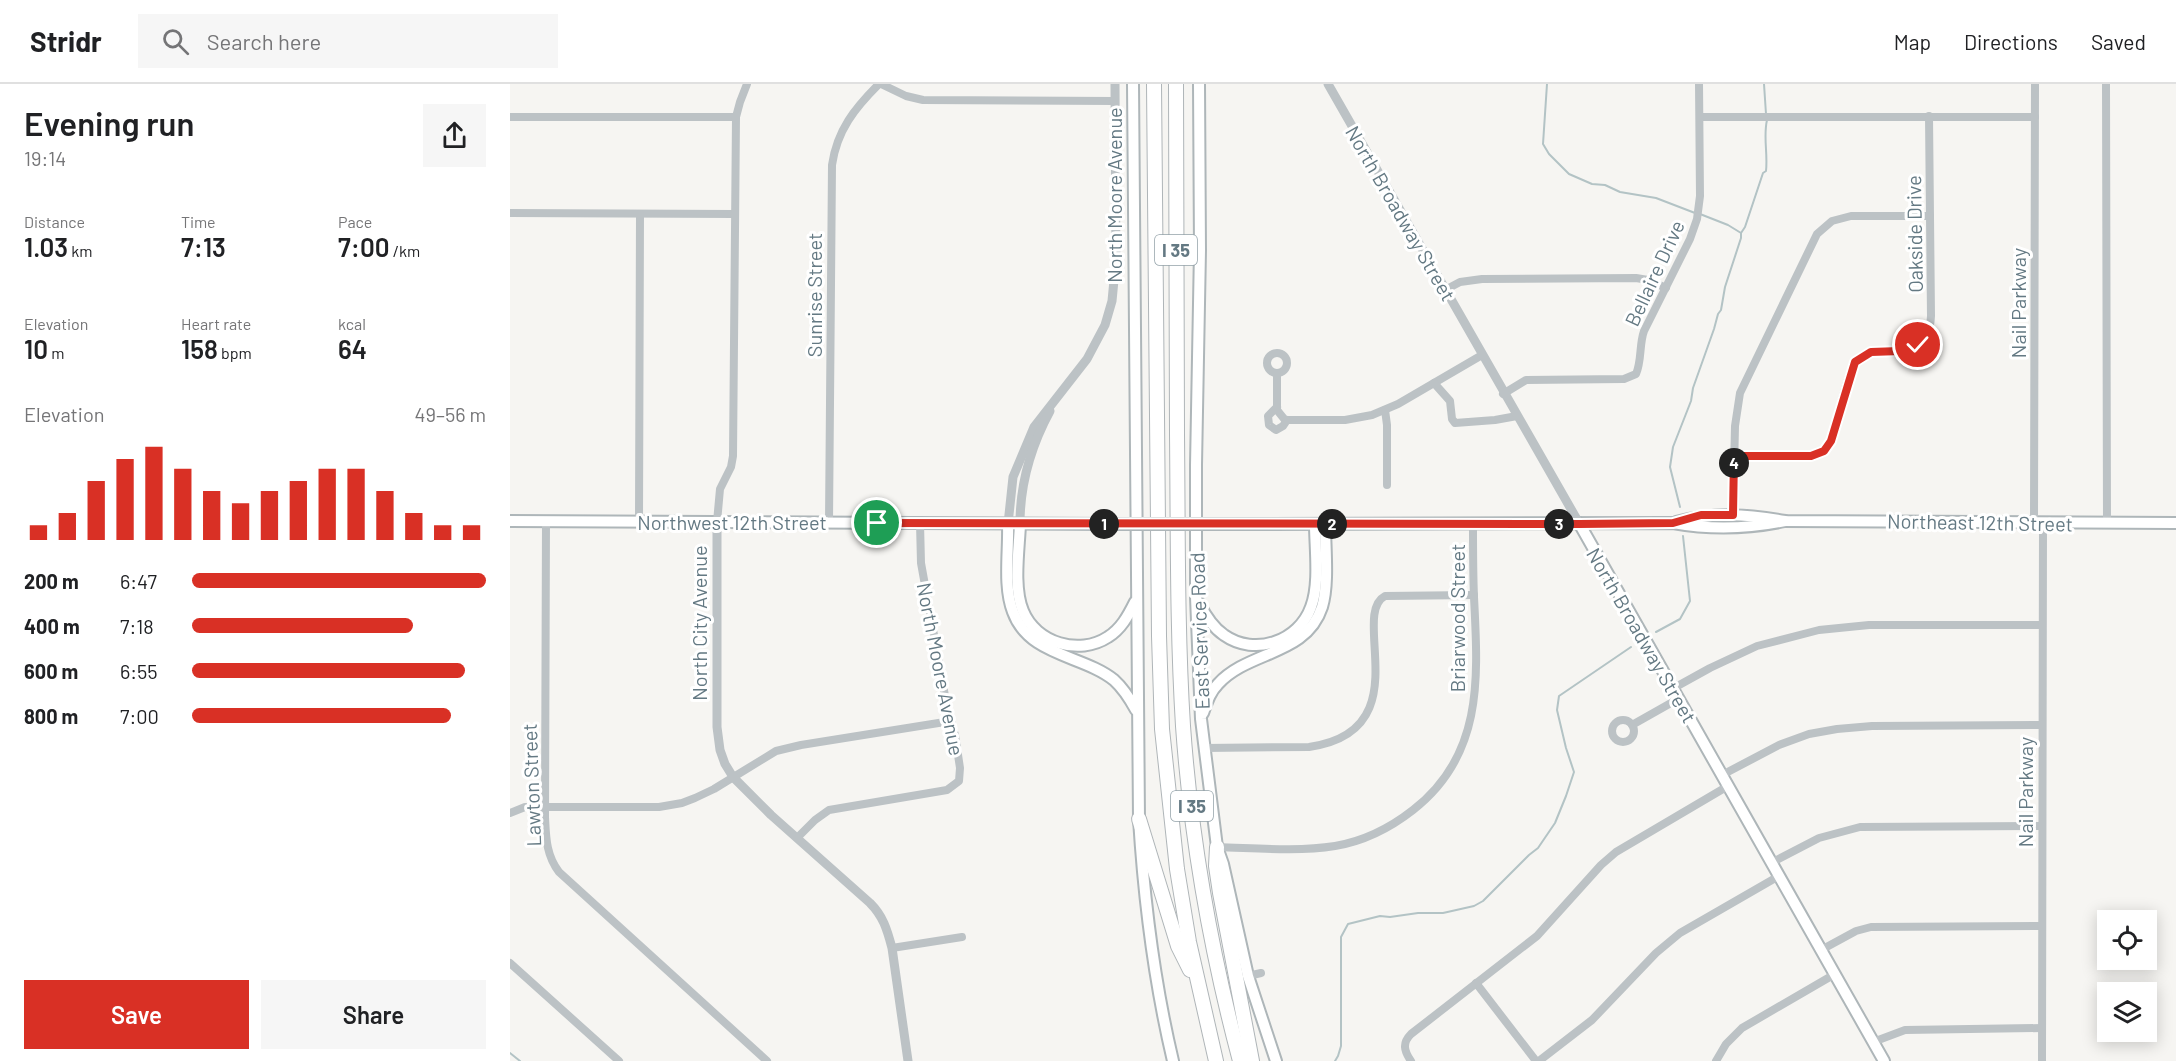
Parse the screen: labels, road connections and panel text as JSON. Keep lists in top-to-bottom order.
{
  "streets": {
    "highway": ["I 35"],
    "main road": [
      "North Broadway Street",
      "Northwest 12th Street",
      "Northeast 12th Street",
      "East Service Road"
    ],
    "street": [
      "North Moore Avenue",
      "Oakside Drive",
      "Bellaire Drive",
      "Sunrise Street",
      "Nail Parkway",
      "Briarwood Street",
      "North City Avenue",
      "Lawton Street"
    ]
  },
  "crossings": [
    ["North Moore Avenue", "Northwest 12th Street"],
    ["North Moore Avenue", "North City Avenue"],
    ["North Broadway Street", "Bellaire Drive"],
    ["North Broadway Street", "Northwest 12th Street"],
    ["Sunrise Street", "Northwest 12th Street"],
    ["Nail Parkway", "Northeast 12th Street"],
    ["Northwest 12th Street", "Northeast 12th Street"],
    ["Northwest 12th Street", "Briarwood Street"],
    ["Northwest 12th Street", "North City Avenue"],
    ["Northwest 12th Street", "Lawton Street"],
    ["Briarwood Street", "East Service Road"]
  ],
  "page": {
    "header": "Stridr",
    "search": "Search here",
    "nav": ["Map", "Directions", "Saved"],
    "heading": ["Evening run", "19:14"],
    "stats": [
      ["Distance", "1.03 km"],
      ["Time", "7:13"],
      ["Pace", "7:00 /km"],
      ["Elevation", "10 m"],
      ["Heart rate", "158 bpm"],
      ["kcal", "64"]
    ],
    "chart": ["Elevation", "49–56 m"],
    "pins": [
      "4",
      "1",
      "2",
      "3"
    ],
    "list": [
      {
        "name": "200 m",
        "note": "6:47"
      },
      {
        "name": "400 m",
        "note": "7:18"
      },
      {
        "name": "600 m",
        "note": "6:55"
      },
      {
        "name": "800 m",
        "note": "7:00"
      }
    ],
    "buttons": ["Save", "Share"]
  }
}
